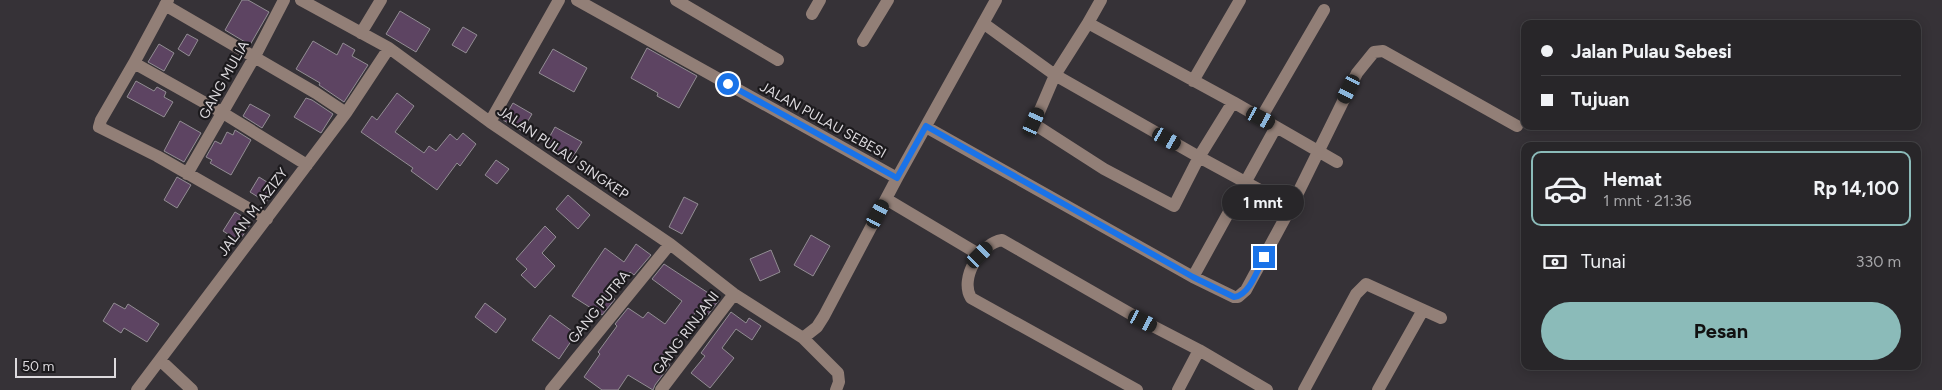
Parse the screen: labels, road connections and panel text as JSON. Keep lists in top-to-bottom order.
{
  "streets": {
    "street": [
      "GANG MULIA",
      "JALAN PULAU SEBESI",
      "JALAN PULAU SINGKEP",
      "JALAN M. AZIZY",
      "GANG PUTRA",
      "GANG RINJANI"
    ]
  },
  "crossings": [
    ["JALAN PULAU SINGKEP", "JALAN M. AZIZY"],
    ["JALAN PULAU SINGKEP", "GANG PUTRA"],
    ["JALAN PULAU SINGKEP", "GANG RINJANI"]
  ],
  "scale_bar": "50 m",
  "page": {
    "banner": ["Jalan Pulau Sebesi", "Tujuan"],
    "list": [
      {
        "name": "Hemat",
        "note": "1 mnt · 21:36",
        "value": "Rp 14,100"
      }
    ],
    "bubble": "1 mnt",
    "pay": ["Tunai", "330 m"],
    "buttons": "Pesan",
    "scale": "50 m"
  }
}
